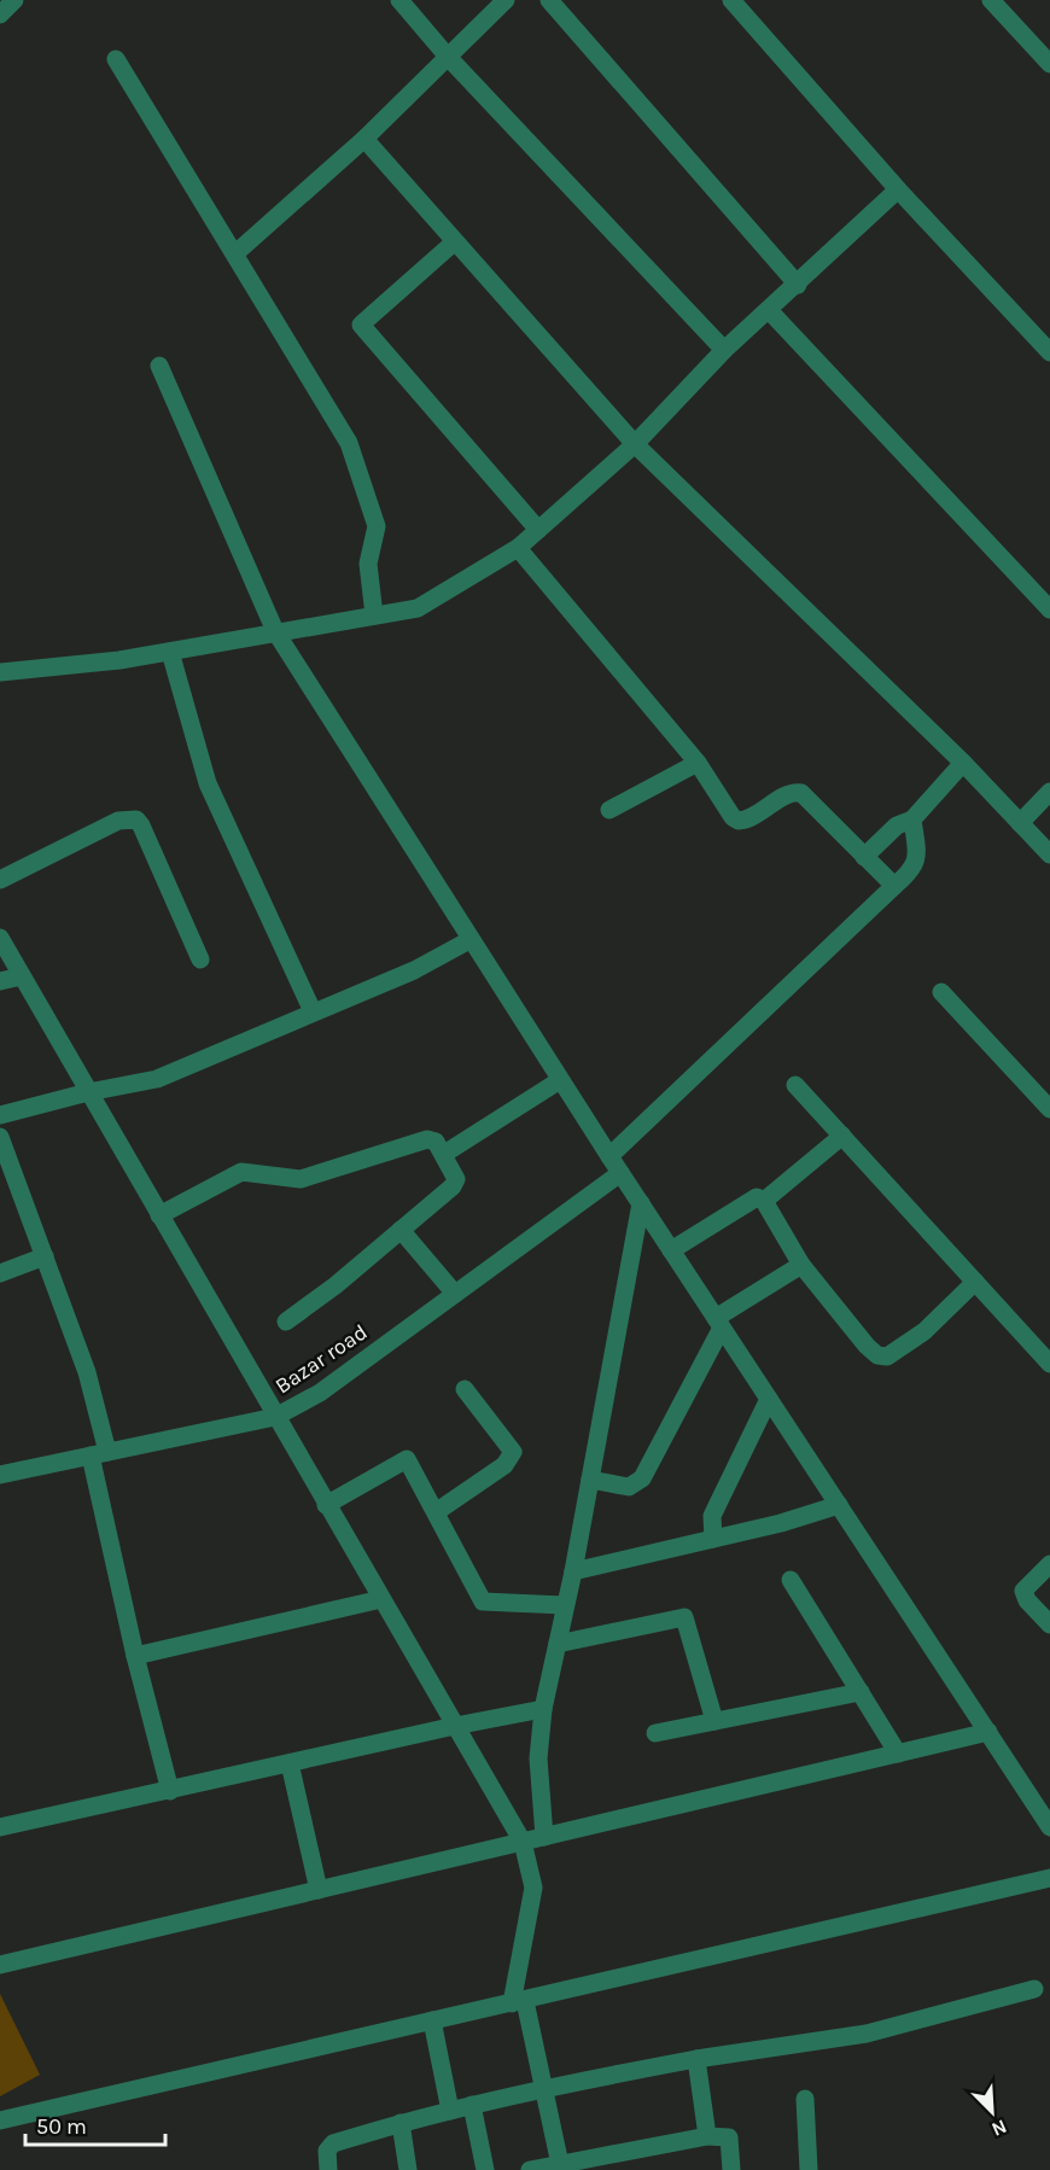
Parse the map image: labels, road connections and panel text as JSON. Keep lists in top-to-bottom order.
{
  "streets": {
    "street": ["Bazar road"]
  },
  "scale_bar": "50 m",
  "north": "bottom right"
}
